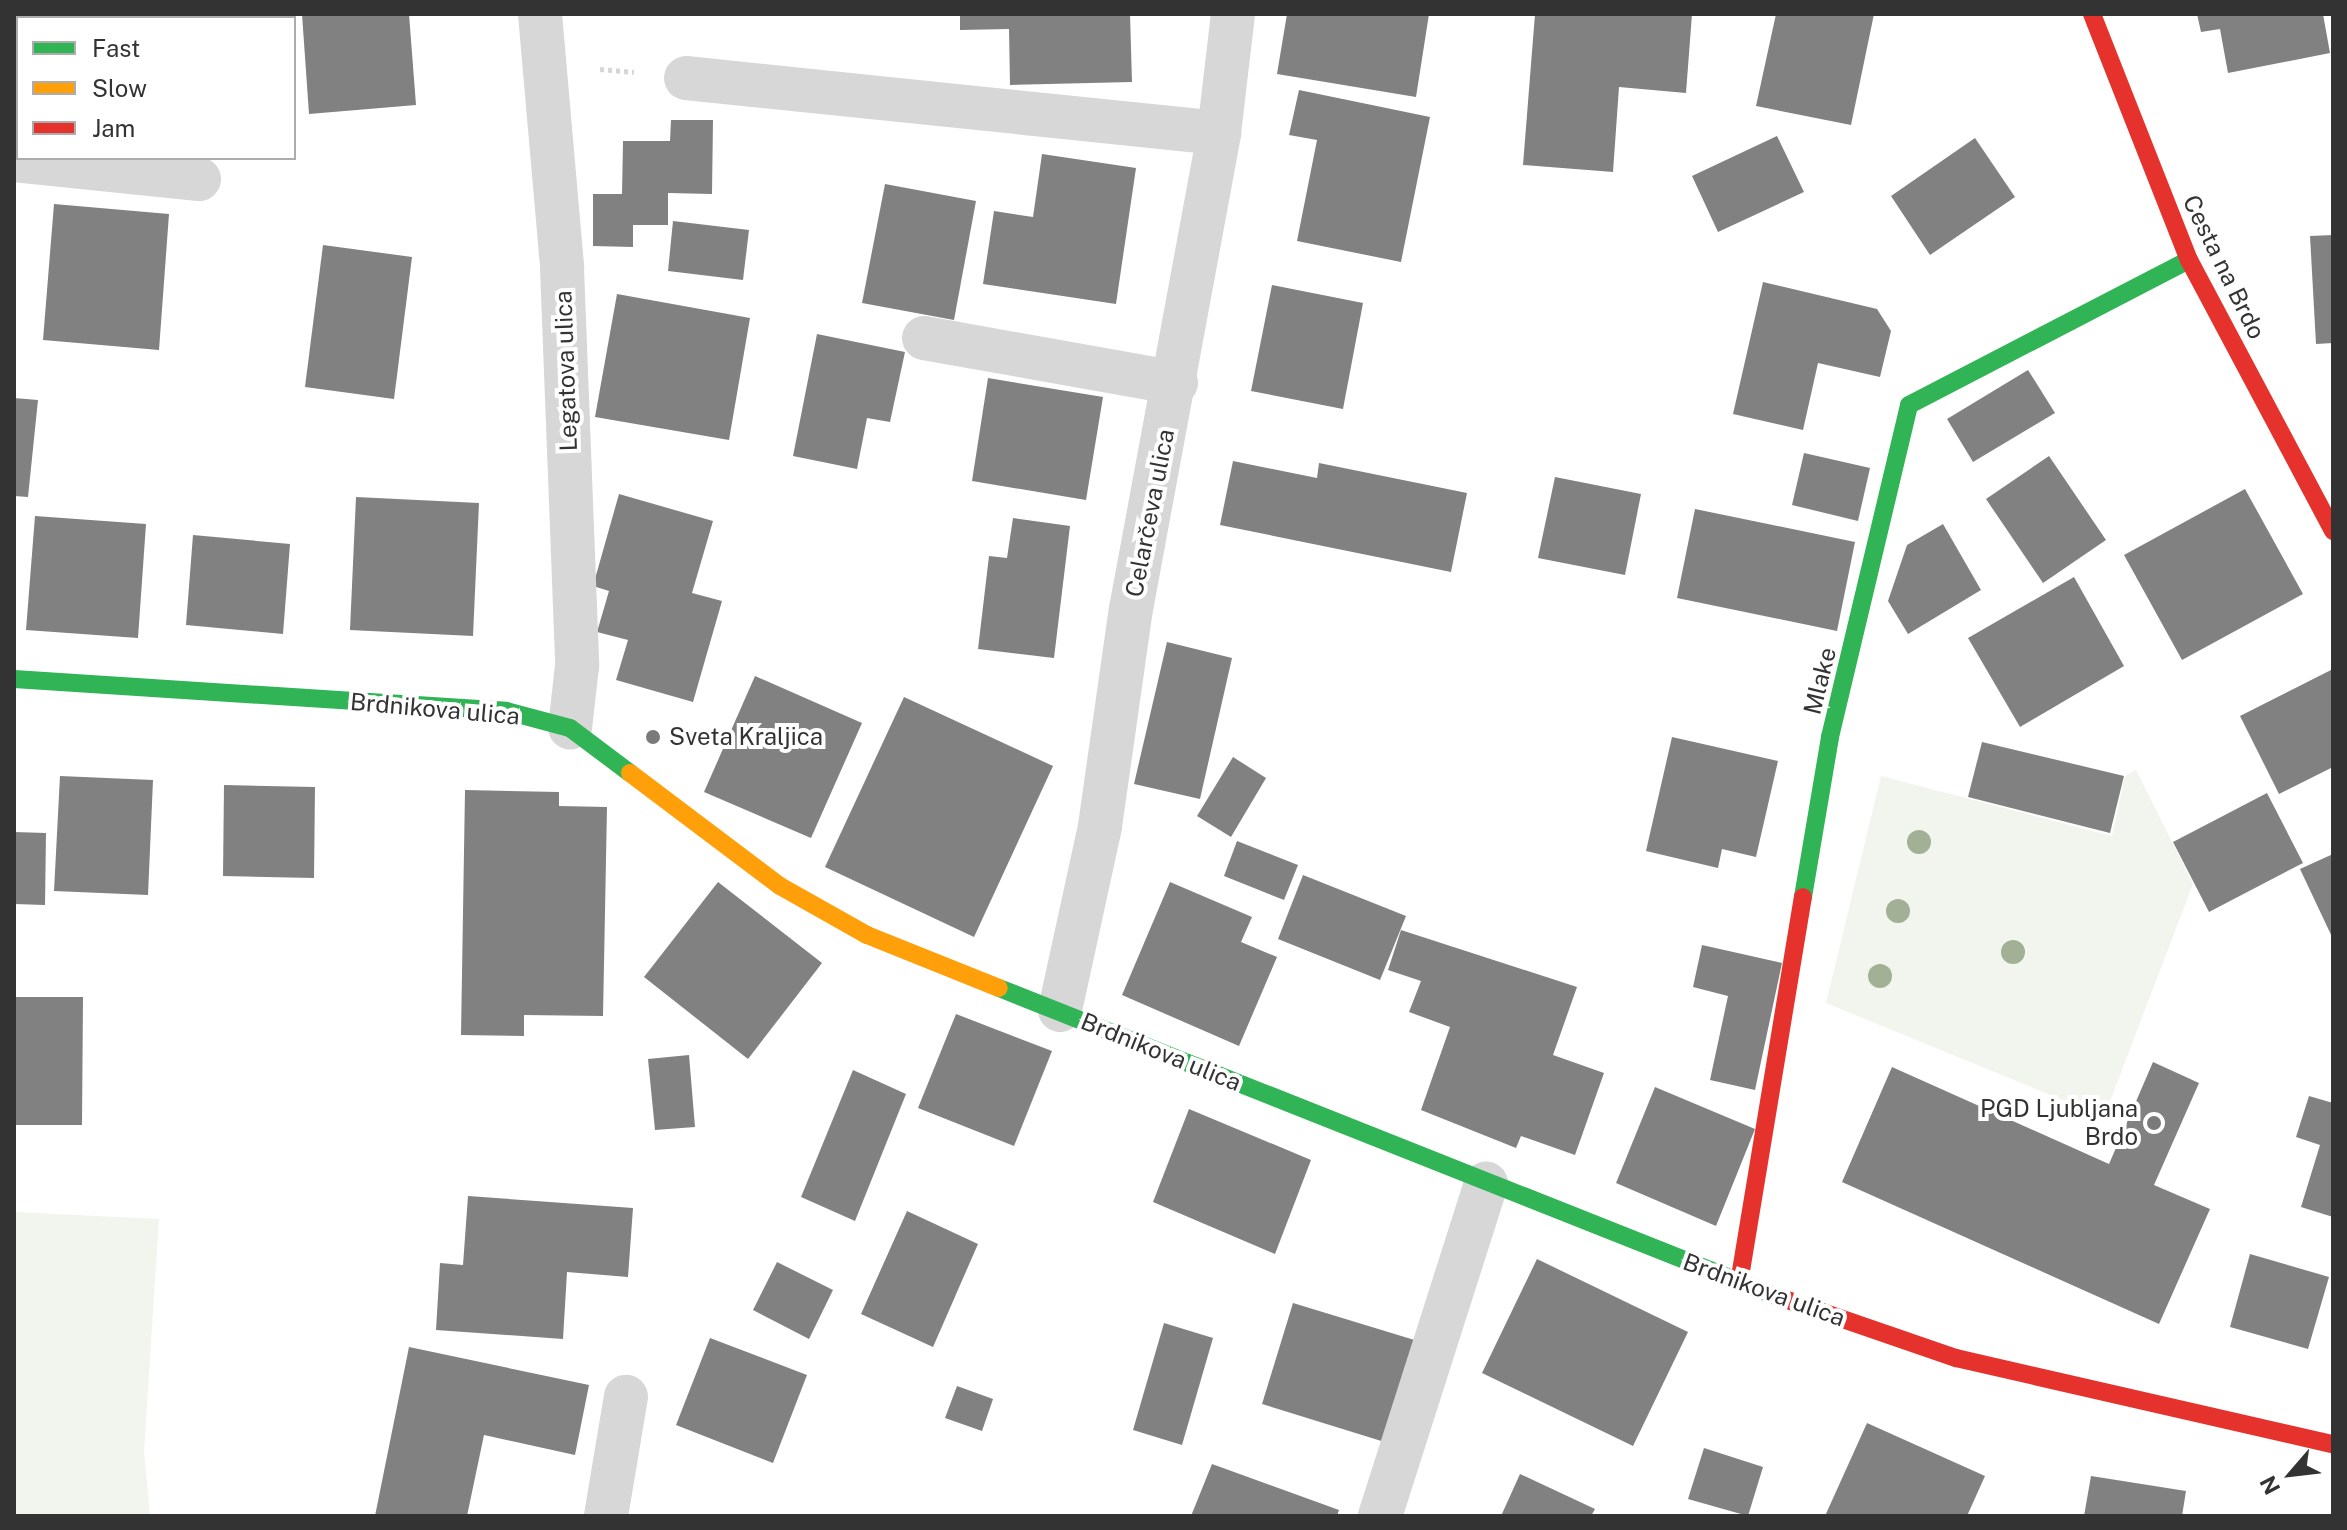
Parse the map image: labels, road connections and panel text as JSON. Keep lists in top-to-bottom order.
{
  "streets": {
    "street": [
      "Cesta na Brdo",
      "Legatova ulica",
      "Celarčeva ulica",
      "Mlake",
      "Brdnikova ulica"
    ]
  },
  "crossings": [
    ["Cesta na Brdo", "Mlake"],
    ["Legatova ulica", "Brdnikova ulica"],
    ["Celarčeva ulica", "Brdnikova ulica"],
    ["Mlake", "Brdnikova ulica"]
  ],
  "places": ["Sveta Kraljica", "PGD Ljubljana Brdo"],
  "legend": ["Fast", "Slow", "Jam"],
  "north": "bottom left"
}
